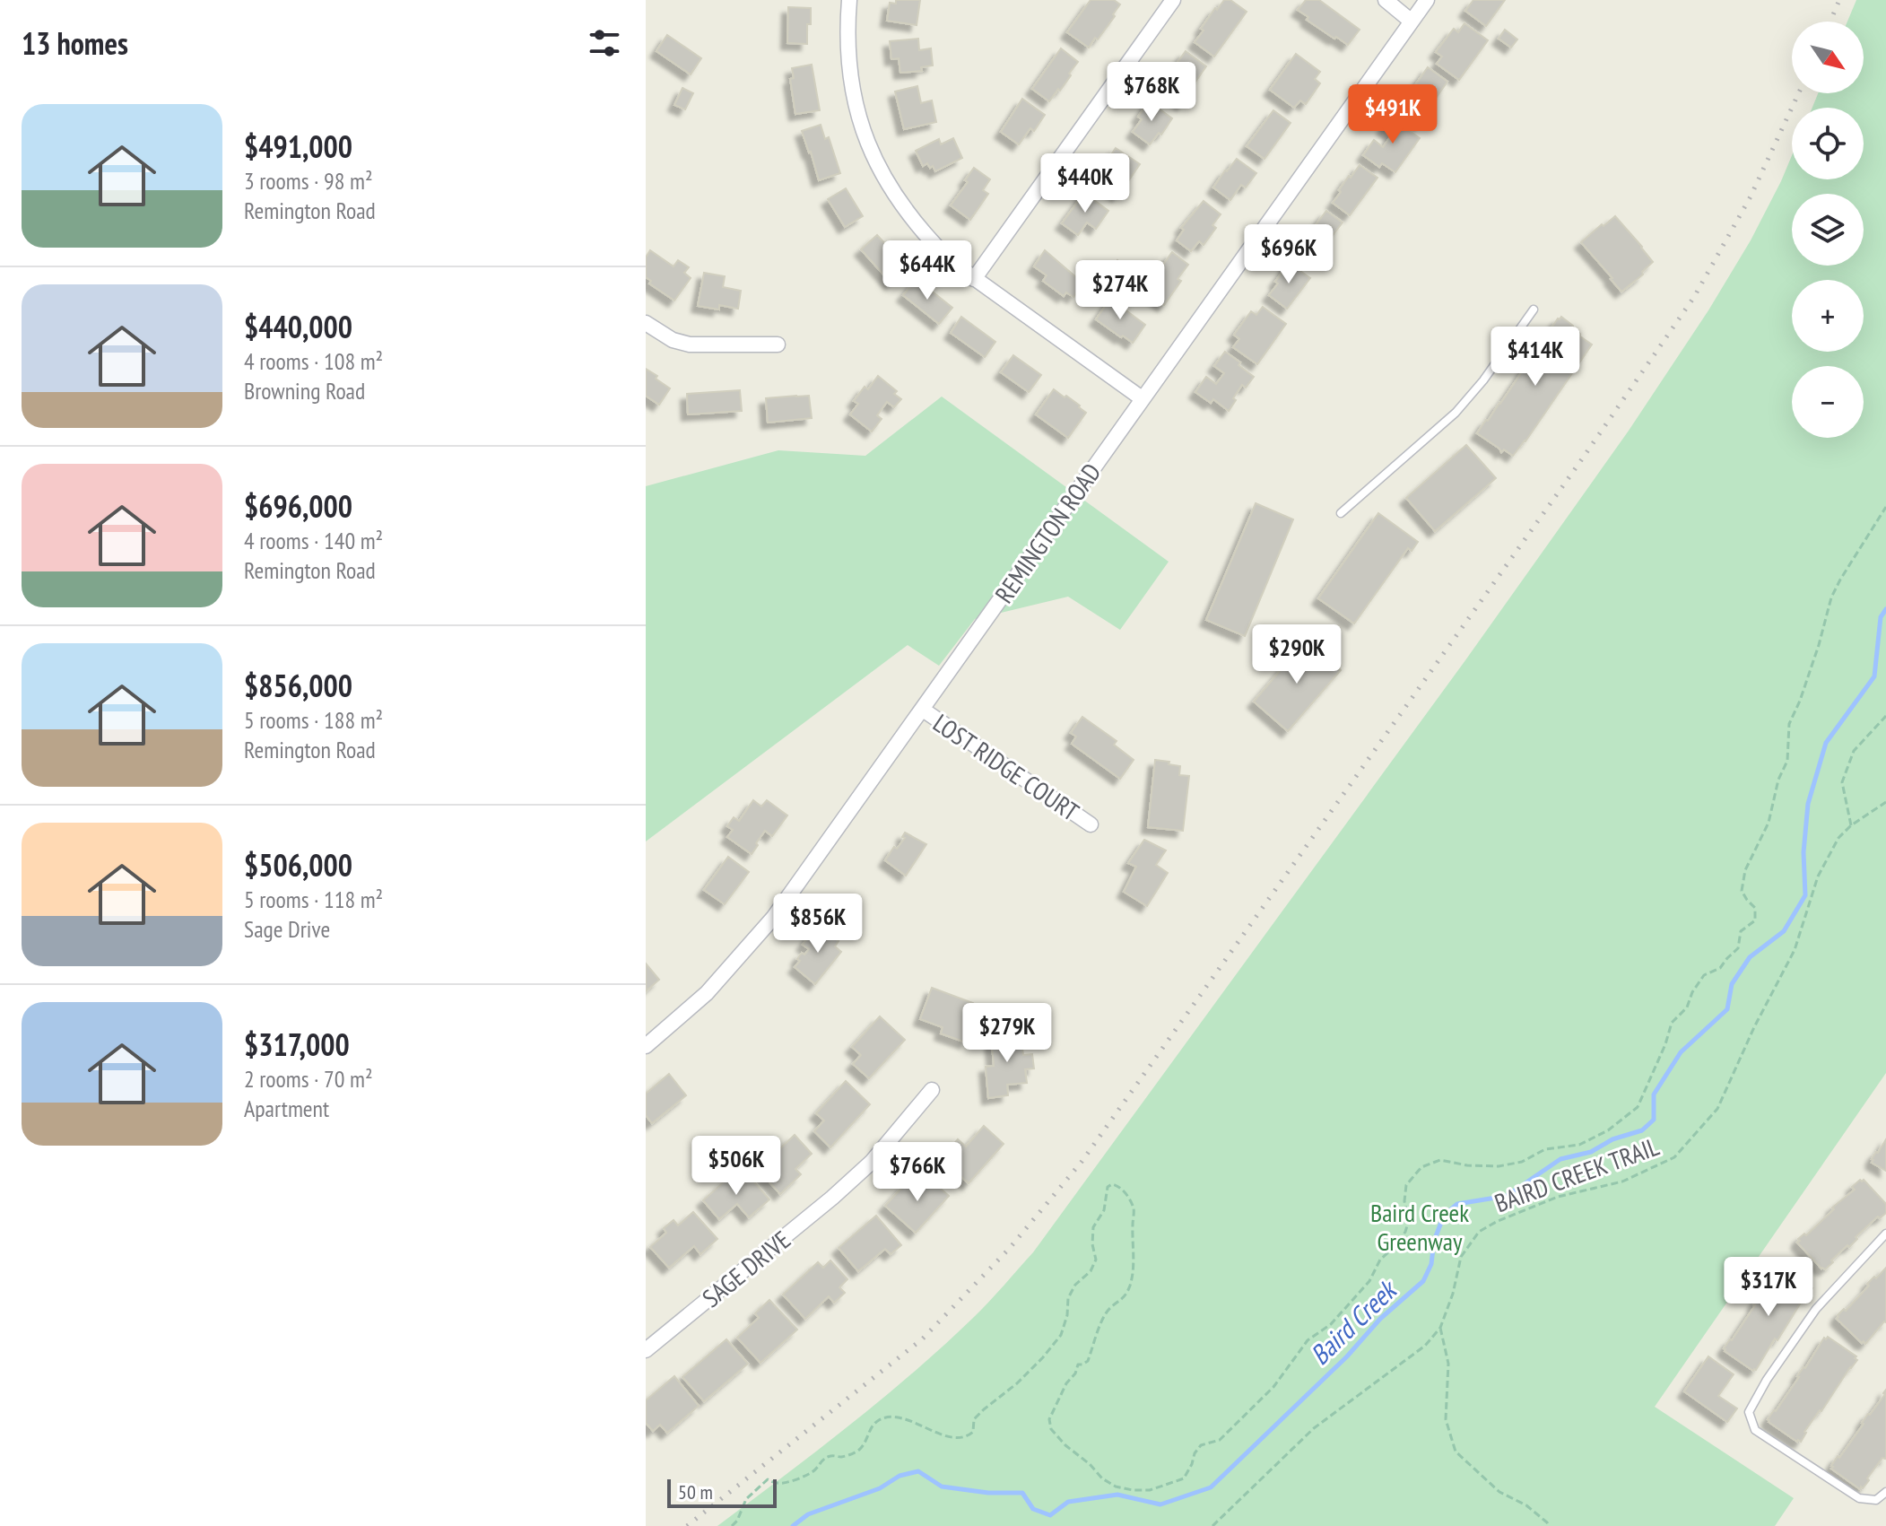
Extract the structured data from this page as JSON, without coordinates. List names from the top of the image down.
{
  "streets": {
    "street": ["REMINGTON ROAD", "LOST RIDGE COURT", "SAGE DRIVE"],
    "path": ["BAIRD CREEK TRAIL"]
  },
  "crossings": [
    ["REMINGTON ROAD", "LOST RIDGE COURT"]
  ],
  "water": ["Baird Creek"],
  "parks": ["Baird Creek Greenway"],
  "scale_bar": "50 m",
  "north": "bottom right",
  "page": {
    "heading": "13 homes",
    "map_buttons": ["+", "−"],
    "price": [
      "$768K",
      "$491K",
      "$440K",
      "$696K",
      "$644K",
      "$274K",
      "$414K",
      "$290K",
      "$856K",
      "$279K",
      "$506K",
      "$766K",
      "$317K"
    ],
    "list": [
      {
        "name": "$491,000",
        "note": "3 rooms · 98 m² · Remington Road"
      },
      {
        "name": "$440,000",
        "note": "4 rooms · 108 m² · Browning Road"
      },
      {
        "name": "$696,000",
        "note": "4 rooms · 140 m² · Remington Road"
      },
      {
        "name": "$856,000",
        "note": "5 rooms · 188 m² · Remington Road"
      },
      {
        "name": "$506,000",
        "note": "5 rooms · 118 m² · Sage Drive"
      },
      {
        "name": "$317,000",
        "note": "2 rooms · 70 m² · Apartment"
      }
    ],
    "scale": "50 m"
  }
}
